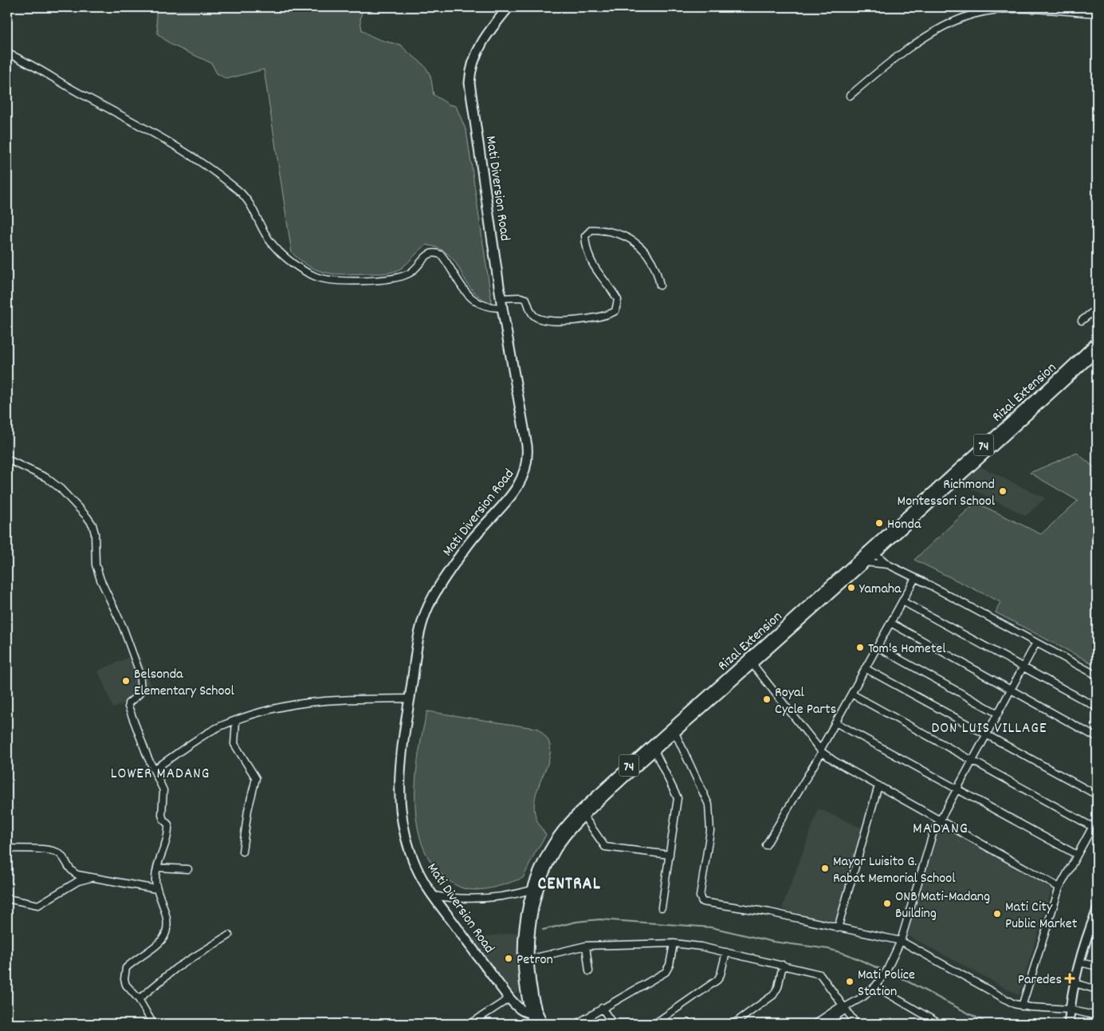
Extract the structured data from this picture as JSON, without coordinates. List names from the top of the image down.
{
  "streets": {
    "highway": ["Mati Diversion Road", "74"],
    "main road": ["Rizal Extension"]
  },
  "crossings": [
    ["Mati Diversion Road", "Rizal Extension"],
    ["Mati Diversion Road", "74"],
    ["Rizal Extension", "74"]
  ],
  "districts": [
    "DON LUIS VILLAGE",
    "LOWER MADANG",
    "MADANG",
    "CENTRAL"
  ],
  "places": {
    "other": [
      "Richmond Montessori School",
      "Honda",
      "Yamaha",
      "Tom's Hometel",
      "Belsonda Elementary School",
      "Royal Cycle Parts",
      "Mayor Luisito G. Rabat Memorial School",
      "ONB Mati-Madang Building",
      "Mati City Public Market",
      "Petron",
      "Mati Police Station"
    ],
    "health": ["Paredes"]
  }
}
